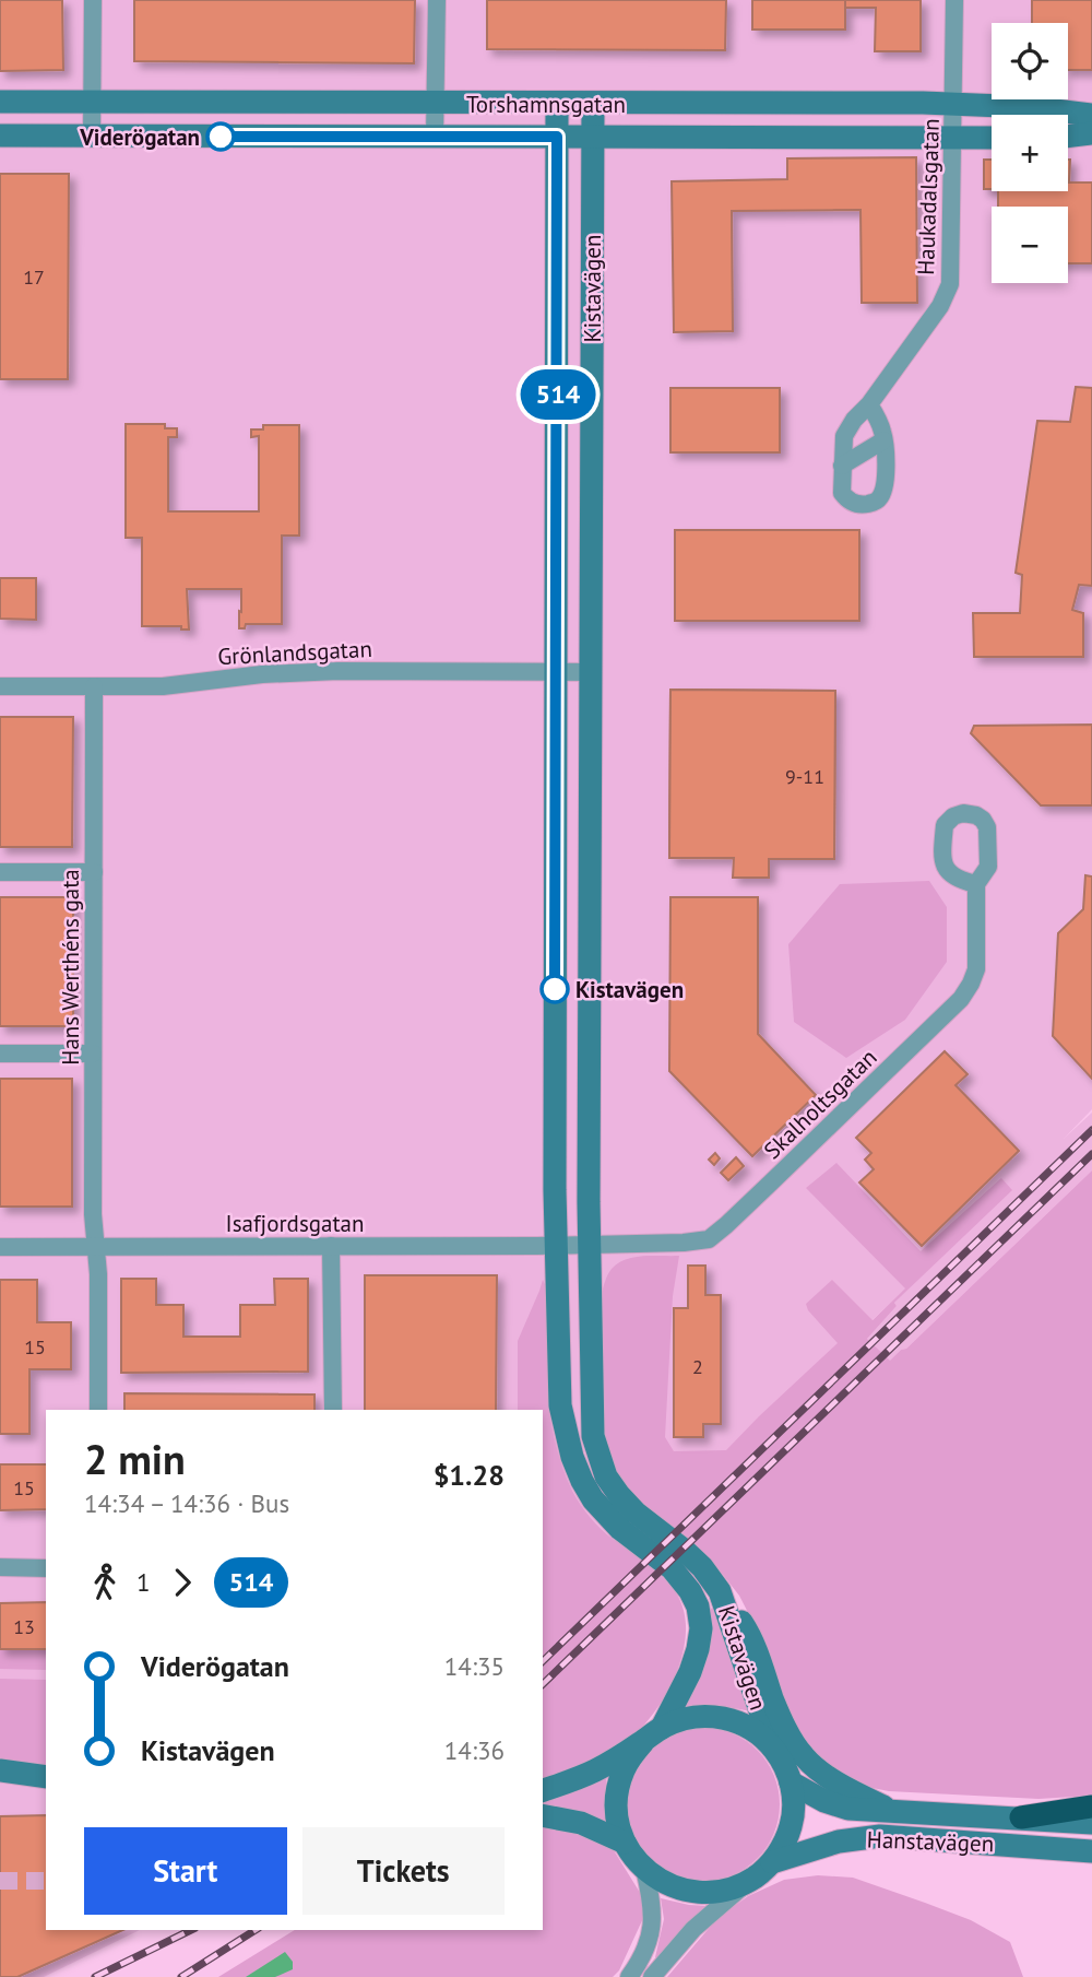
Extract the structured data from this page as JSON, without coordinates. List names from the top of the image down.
{
  "streets": {
    "street": [
      "Torshamnsgatan",
      "Haukadalsgatan",
      "Kistavägen",
      "Grönlandsgatan",
      "Hans Werthéns gata",
      "Skalholtsgatan",
      "Isafjordsgatan",
      "Hanstavägen"
    ]
  },
  "crossings": [
    ["Torshamnsgatan", "Haukadalsgatan"],
    ["Torshamnsgatan", "Kistavägen"],
    ["Kistavägen", "Grönlandsgatan"],
    ["Kistavägen", "Skalholtsgatan"],
    ["Kistavägen", "Isafjordsgatan"],
    ["Kistavägen", "Hanstavägen"],
    ["Grönlandsgatan", "Hans Werthéns gata"],
    ["Hans Werthéns gata", "Isafjordsgatan"],
    ["Skalholtsgatan", "Isafjordsgatan"]
  ],
  "places": ["Viderögatan", "Kistavägen"],
  "lines": ["bus line 514"],
  "house_numbers": [
    "17",
    "9-11",
    "15",
    "2",
    "15",
    "13"
  ],
  "page": {
    "on_map": "514",
    "map_buttons": ["+", "−"],
    "heading": ["2 min", "14:34 – 14:36 · Bus", "$1.28"],
    "legs": ["1", "514"],
    "list": [
      {
        "name": "Viderögatan",
        "value": "14:35"
      },
      {
        "name": "Kistavägen",
        "value": "14:36"
      }
    ],
    "buttons": ["Start", "Tickets"]
  }
}
